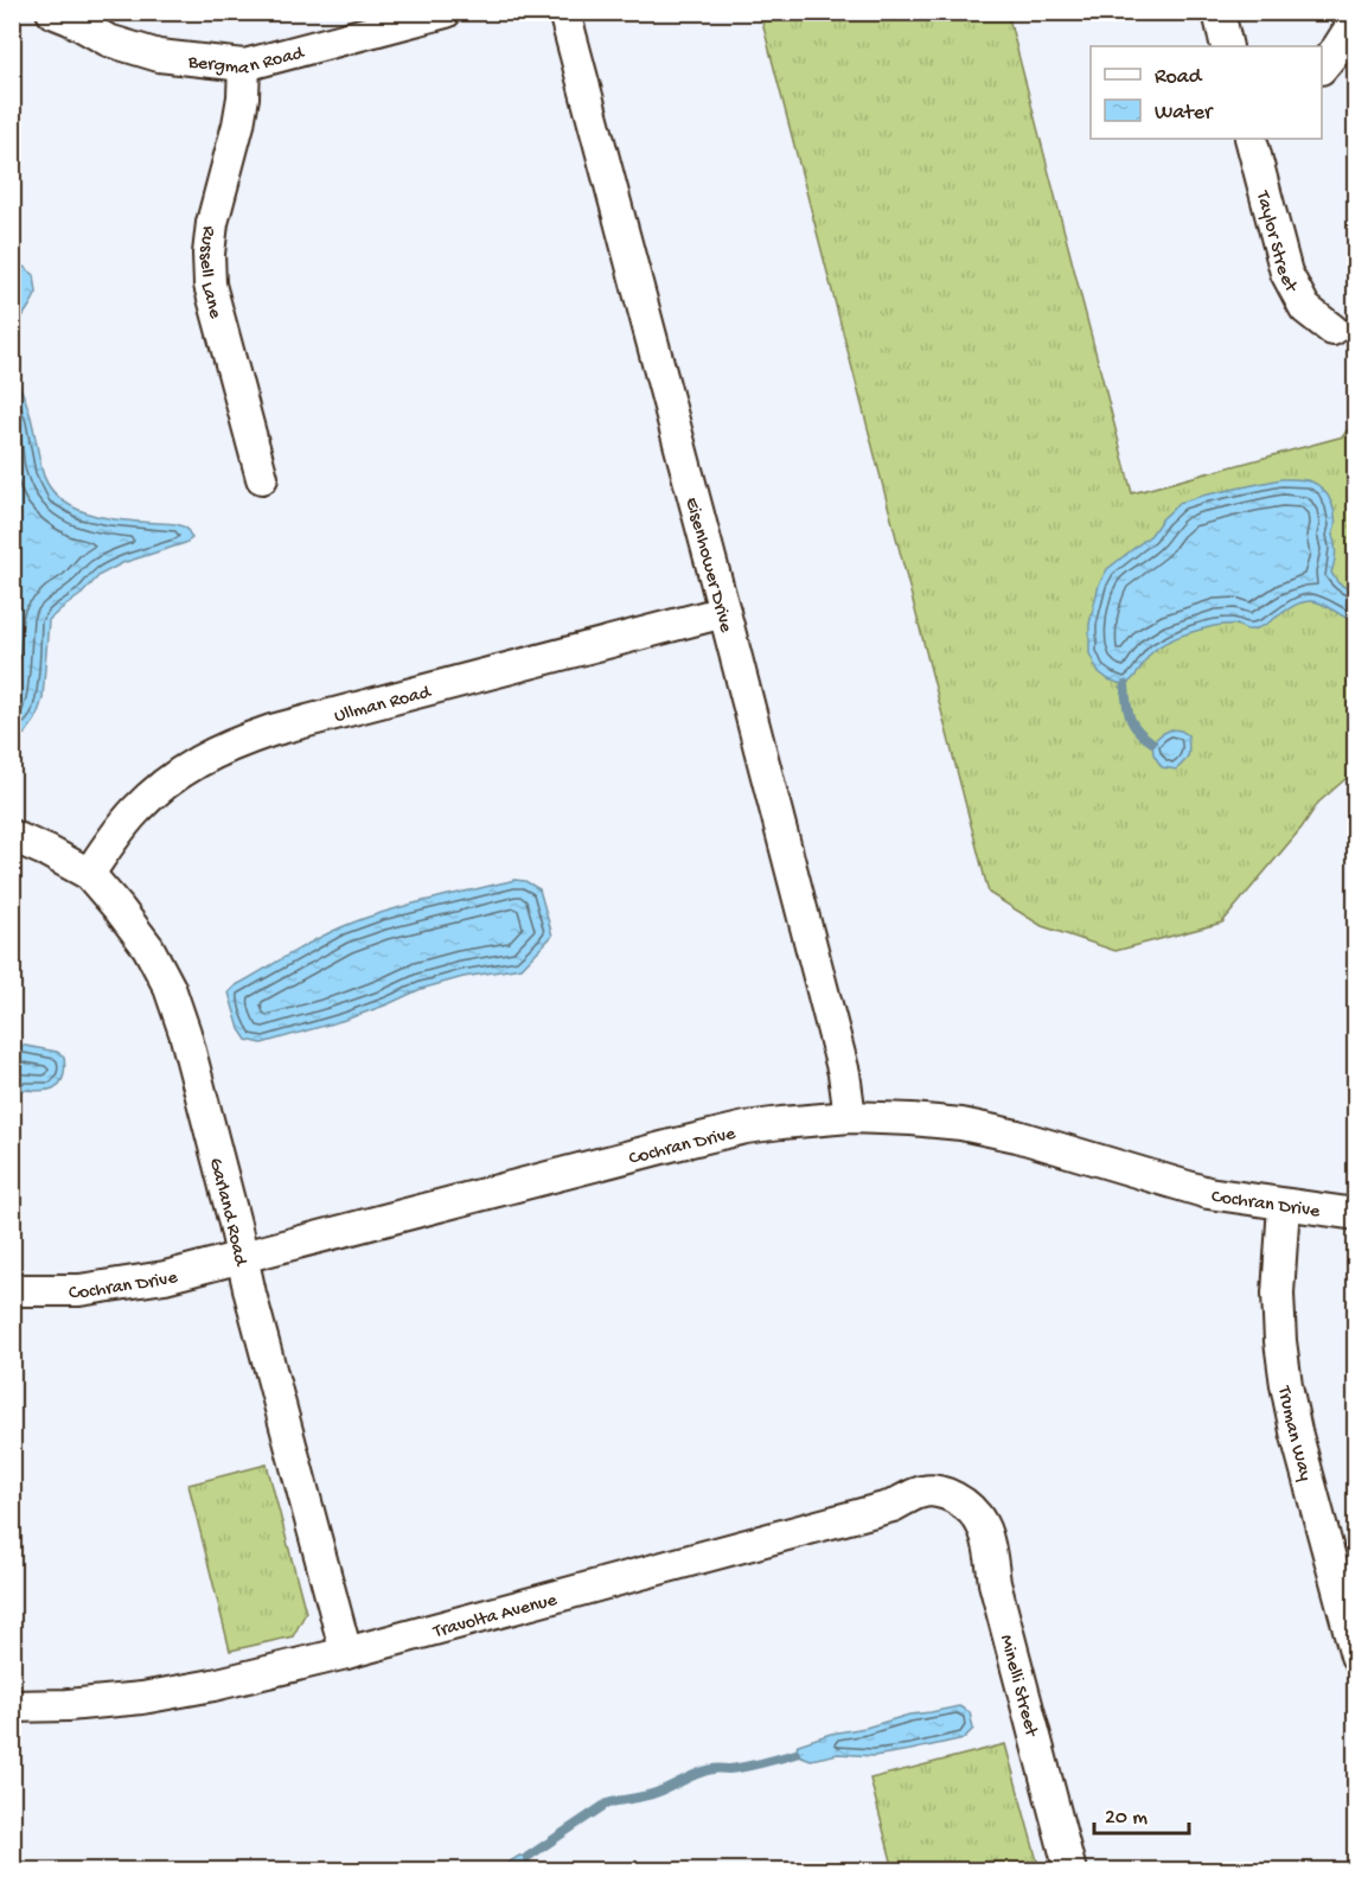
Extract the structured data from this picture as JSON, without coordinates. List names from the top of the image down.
{
  "streets": {
    "street": [
      "Bergman Road",
      "Taylor Street",
      "Russell Lane",
      "Eisenhower Drive",
      "Ullman Road",
      "Cochran Drive",
      "Garland Road",
      "Truman Way",
      "Travolta Avenue",
      "Minelli Street"
    ]
  },
  "crossings": [
    ["Bergman Road", "Russell Lane"],
    ["Eisenhower Drive", "Ullman Road"],
    ["Eisenhower Drive", "Cochran Drive"],
    ["Ullman Road", "Garland Road"],
    ["Cochran Drive", "Garland Road"],
    ["Cochran Drive", "Truman Way"],
    ["Garland Road", "Travolta Avenue"],
    ["Travolta Avenue", "Minelli Street"]
  ],
  "legend": ["Road", "Water"],
  "scale_bar": "20 m"
}
